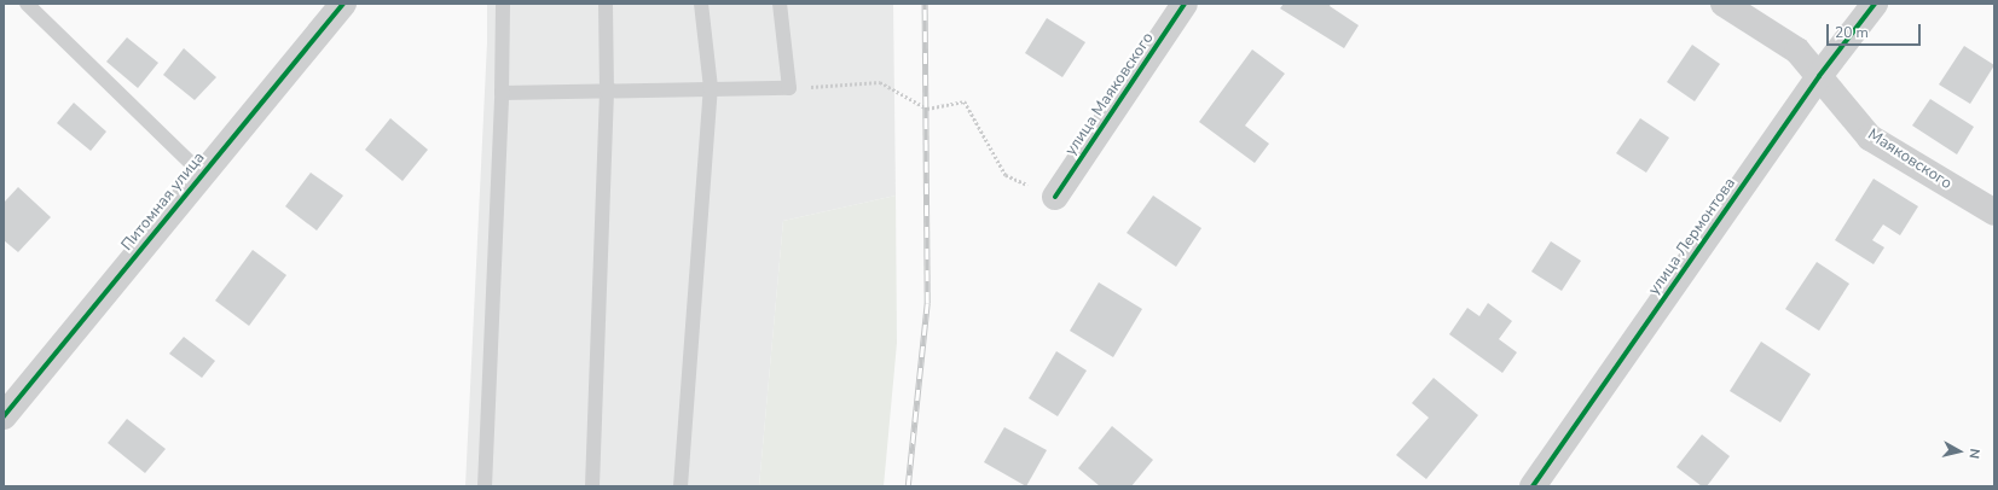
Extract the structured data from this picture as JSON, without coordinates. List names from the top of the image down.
{
  "streets": {
    "street": [
      "улица Маяковского",
      "Маяковского",
      "Питомная улица",
      "улица Лермонтова"
    ]
  },
  "crossings": [
    ["Маяковского", "улица Лермонтова"]
  ],
  "scale_bar": "20 m",
  "north": "right"
}
